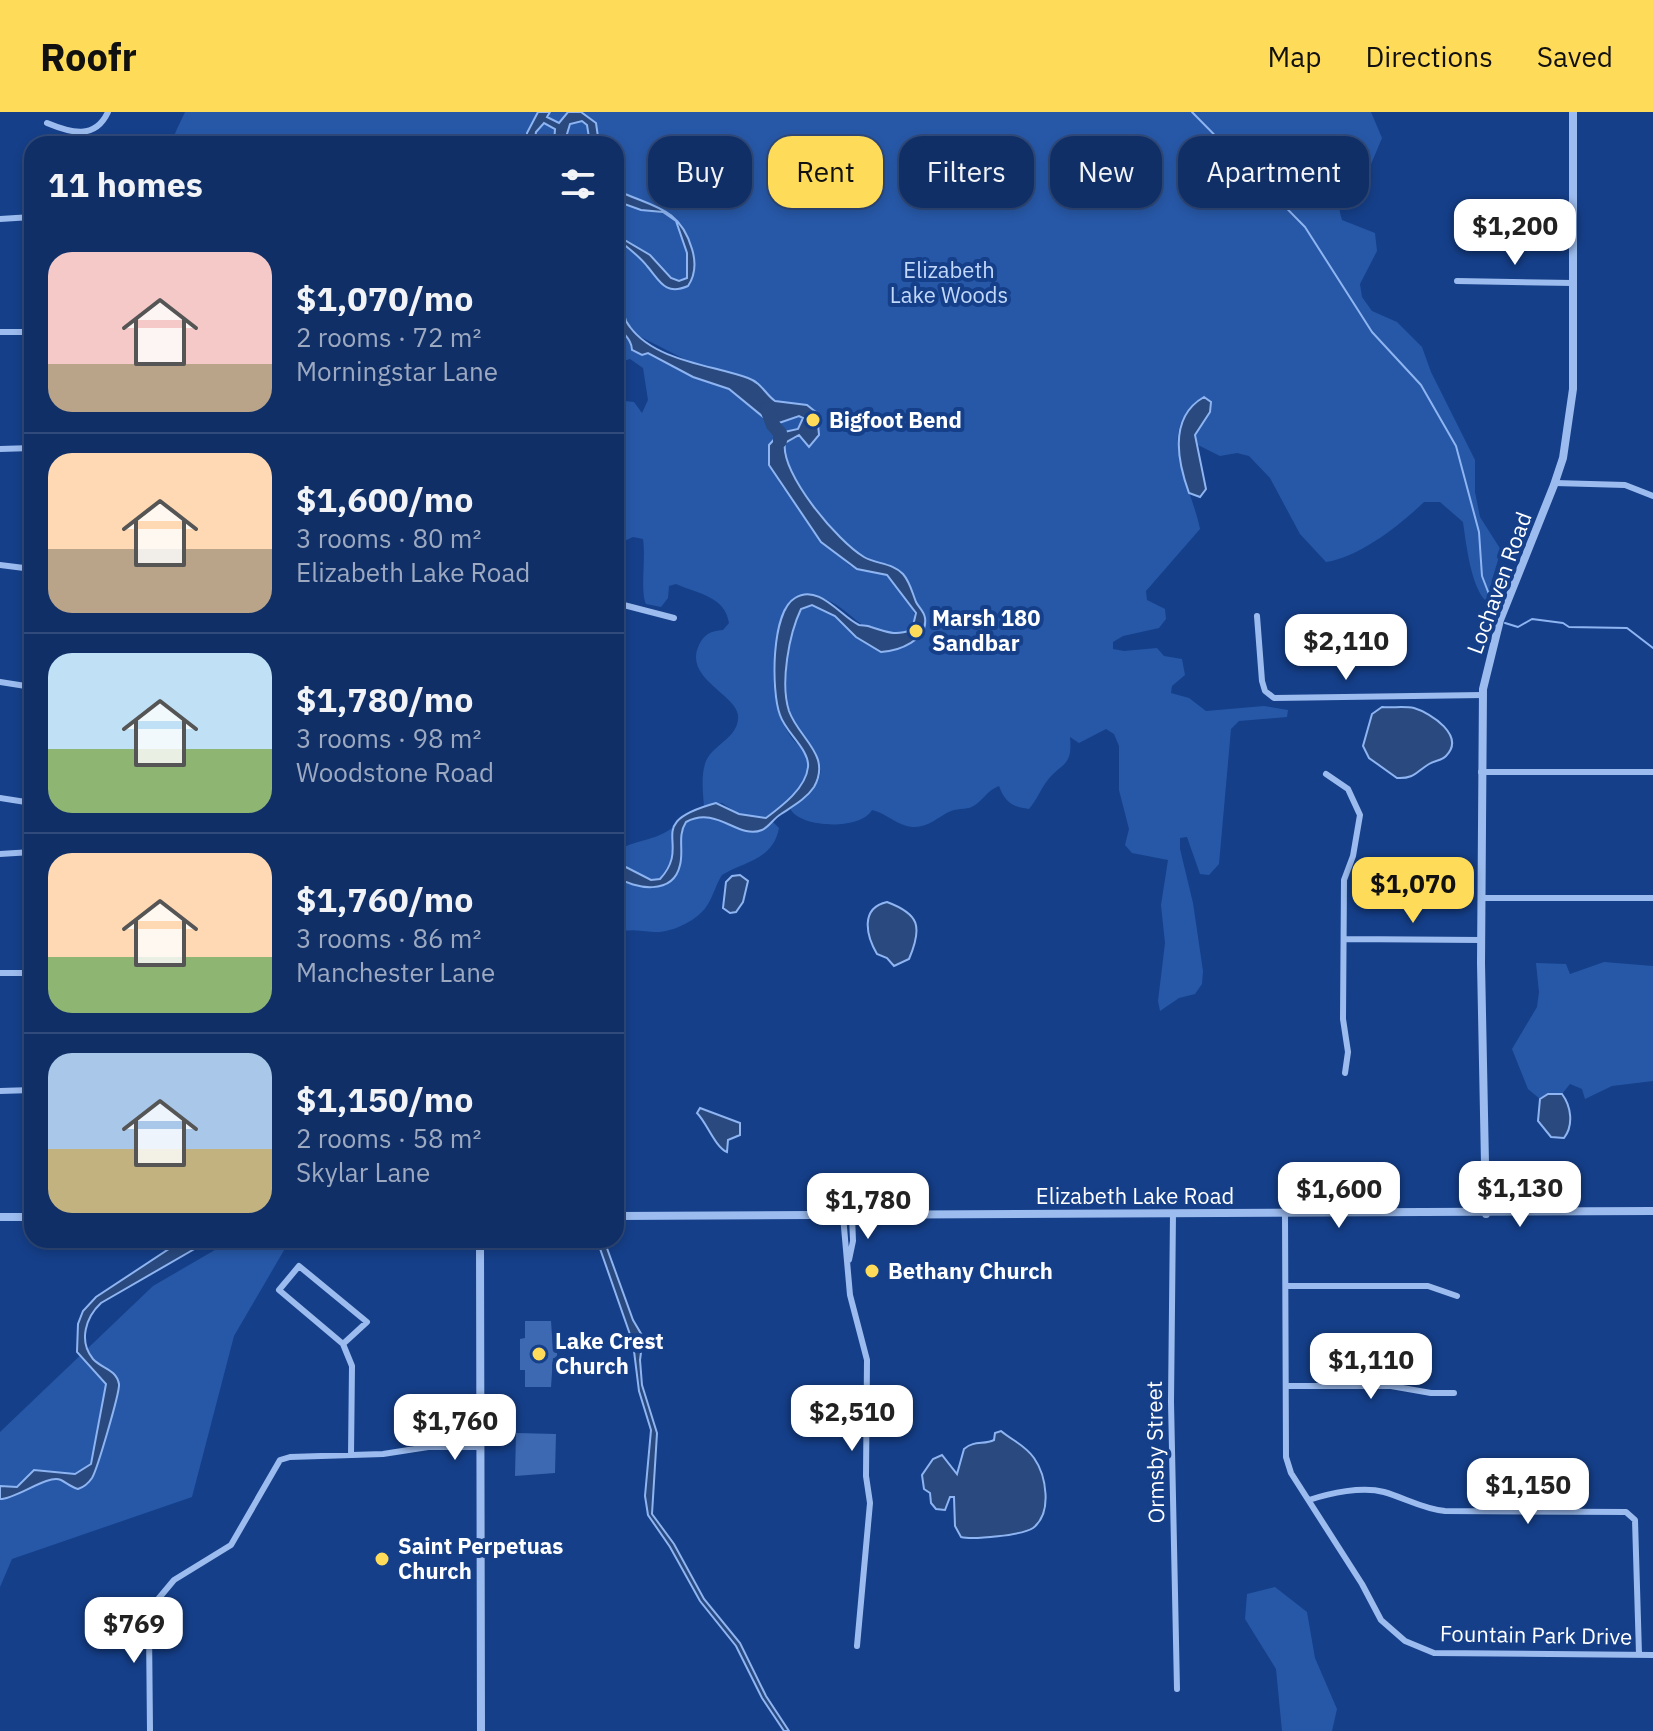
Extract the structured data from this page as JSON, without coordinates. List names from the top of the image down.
{
  "streets": {
    "street": [
      "Lochaven Road",
      "Elizabeth Lake Road",
      "Ormsby Street",
      "Fountain Park Drive"
    ]
  },
  "crossings": [
    ["Lochaven Road", "Elizabeth Lake Road"],
    ["Elizabeth Lake Road", "Ormsby Street"],
    ["Elizabeth Lake Road", "Fountain Park Drive"]
  ],
  "parks": ["Elizabeth Lake Woods"],
  "places": [
    "Bigfoot Bend",
    "Marsh 180 Sandbar",
    "Bethany Church",
    "Lake Crest Church",
    "Saint Perpetuas Church"
  ],
  "page": {
    "header": "Roofr",
    "nav": ["Map", "Directions", "Saved"],
    "chip": [
      "Buy",
      "Rent",
      "Filters",
      "New",
      "Apartment"
    ],
    "heading": "11 homes",
    "price": [
      "$1,200",
      "$2,110",
      "$1,070",
      "$1,130",
      "$1,600",
      "$1,780",
      "$1,110",
      "$2,510",
      "$1,760",
      "$1,150",
      "$769"
    ],
    "list": [
      {
        "name": "$1,070/mo",
        "note": "2 rooms · 72 m² · Morningstar Lane"
      },
      {
        "name": "$1,600/mo",
        "note": "3 rooms · 80 m² · Elizabeth Lake Road"
      },
      {
        "name": "$1,780/mo",
        "note": "3 rooms · 98 m² · Woodstone Road"
      },
      {
        "name": "$1,760/mo",
        "note": "3 rooms · 86 m² · Manchester Lane"
      },
      {
        "name": "$1,150/mo",
        "note": "2 rooms · 58 m² · Skylar Lane"
      }
    ]
  }
}
